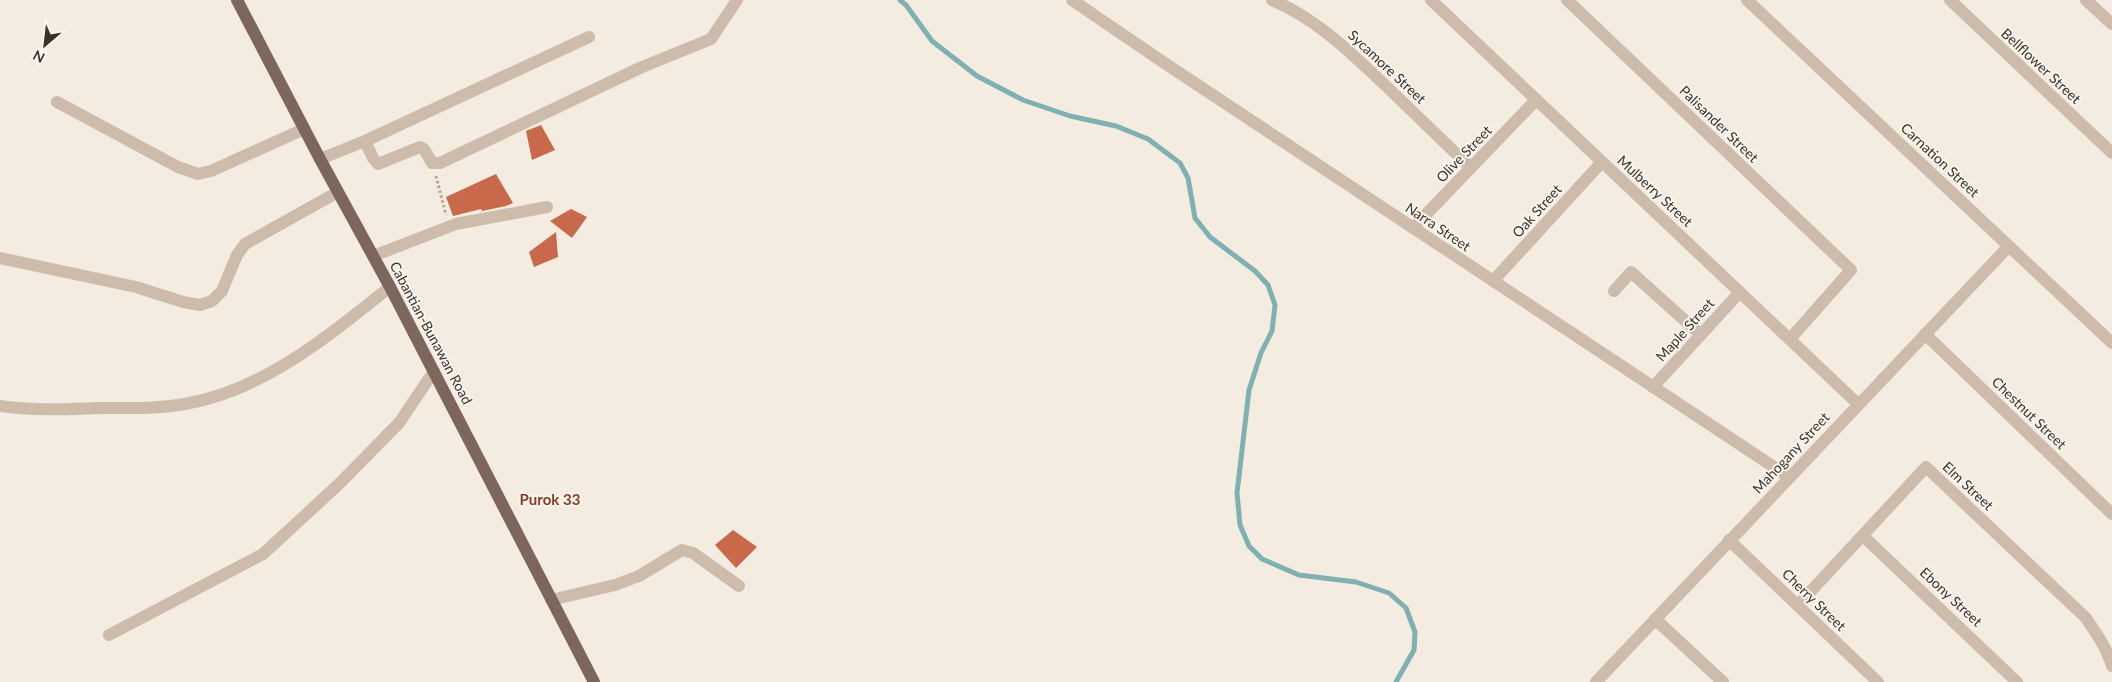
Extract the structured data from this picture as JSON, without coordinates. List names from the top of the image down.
{
  "streets": {
    "main road": ["Cabantian-Bunawan Road"],
    "street": [
      "Bellflower Street",
      "Sycamore Street",
      "Palisander Street",
      "Olive Street",
      "Carnation Street",
      "Mulberry Street",
      "Oak Street",
      "Narra Street",
      "Maple Street",
      "Chestnut Street",
      "Mahogany Street",
      "Elm Street",
      "Ebony Street",
      "Cherry Street"
    ]
  },
  "crossings": [
    ["Sycamore Street", "Olive Street"],
    ["Palisander Street", "Mulberry Street"],
    ["Olive Street", "Mulberry Street"],
    ["Olive Street", "Narra Street"],
    ["Carnation Street", "Mahogany Street"],
    ["Mulberry Street", "Oak Street"],
    ["Mulberry Street", "Maple Street"],
    ["Mulberry Street", "Mahogany Street"],
    ["Oak Street", "Narra Street"],
    ["Narra Street", "Maple Street"],
    ["Narra Street", "Mahogany Street"],
    ["Chestnut Street", "Mahogany Street"],
    ["Mahogany Street", "Cherry Street"],
    ["Elm Street", "Ebony Street"],
    ["Elm Street", "Cherry Street"]
  ],
  "districts": ["Purok 33"],
  "north": "bottom left"
}
